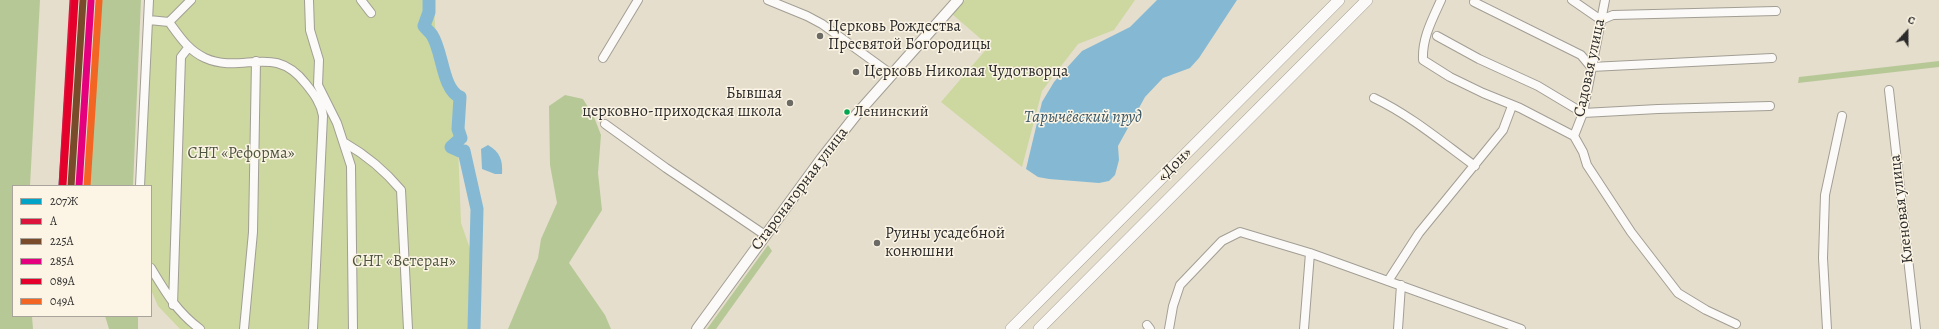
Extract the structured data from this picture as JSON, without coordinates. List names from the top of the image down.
{
  "streets": {
    "highway": ["«Дон»"],
    "main road": ["Старонагорная улица"],
    "street": ["Садовая улица", "Кленовая улица"]
  },
  "water": ["Тарычёвский пруд"],
  "parks": ["СНТ «Реформа»", "СНТ «Ветеран»"],
  "places": [
    "Церковь Рождества Пресвятой Богородицы",
    "Церковь Николая Чудотворца",
    "Бывшая церковно-приходская школа",
    "Ленинский",
    "Руины усадебной конюшни"
  ],
  "lines": [
    "transit line 207Ж",
    "transit line A",
    "transit line 225А",
    "transit line 089А",
    "transit line 285А",
    "transit line 049А"
  ],
  "legend": [
    "207Ж",
    "A",
    "225А",
    "285А",
    "089А",
    "049А"
  ],
  "north": "top"
}
